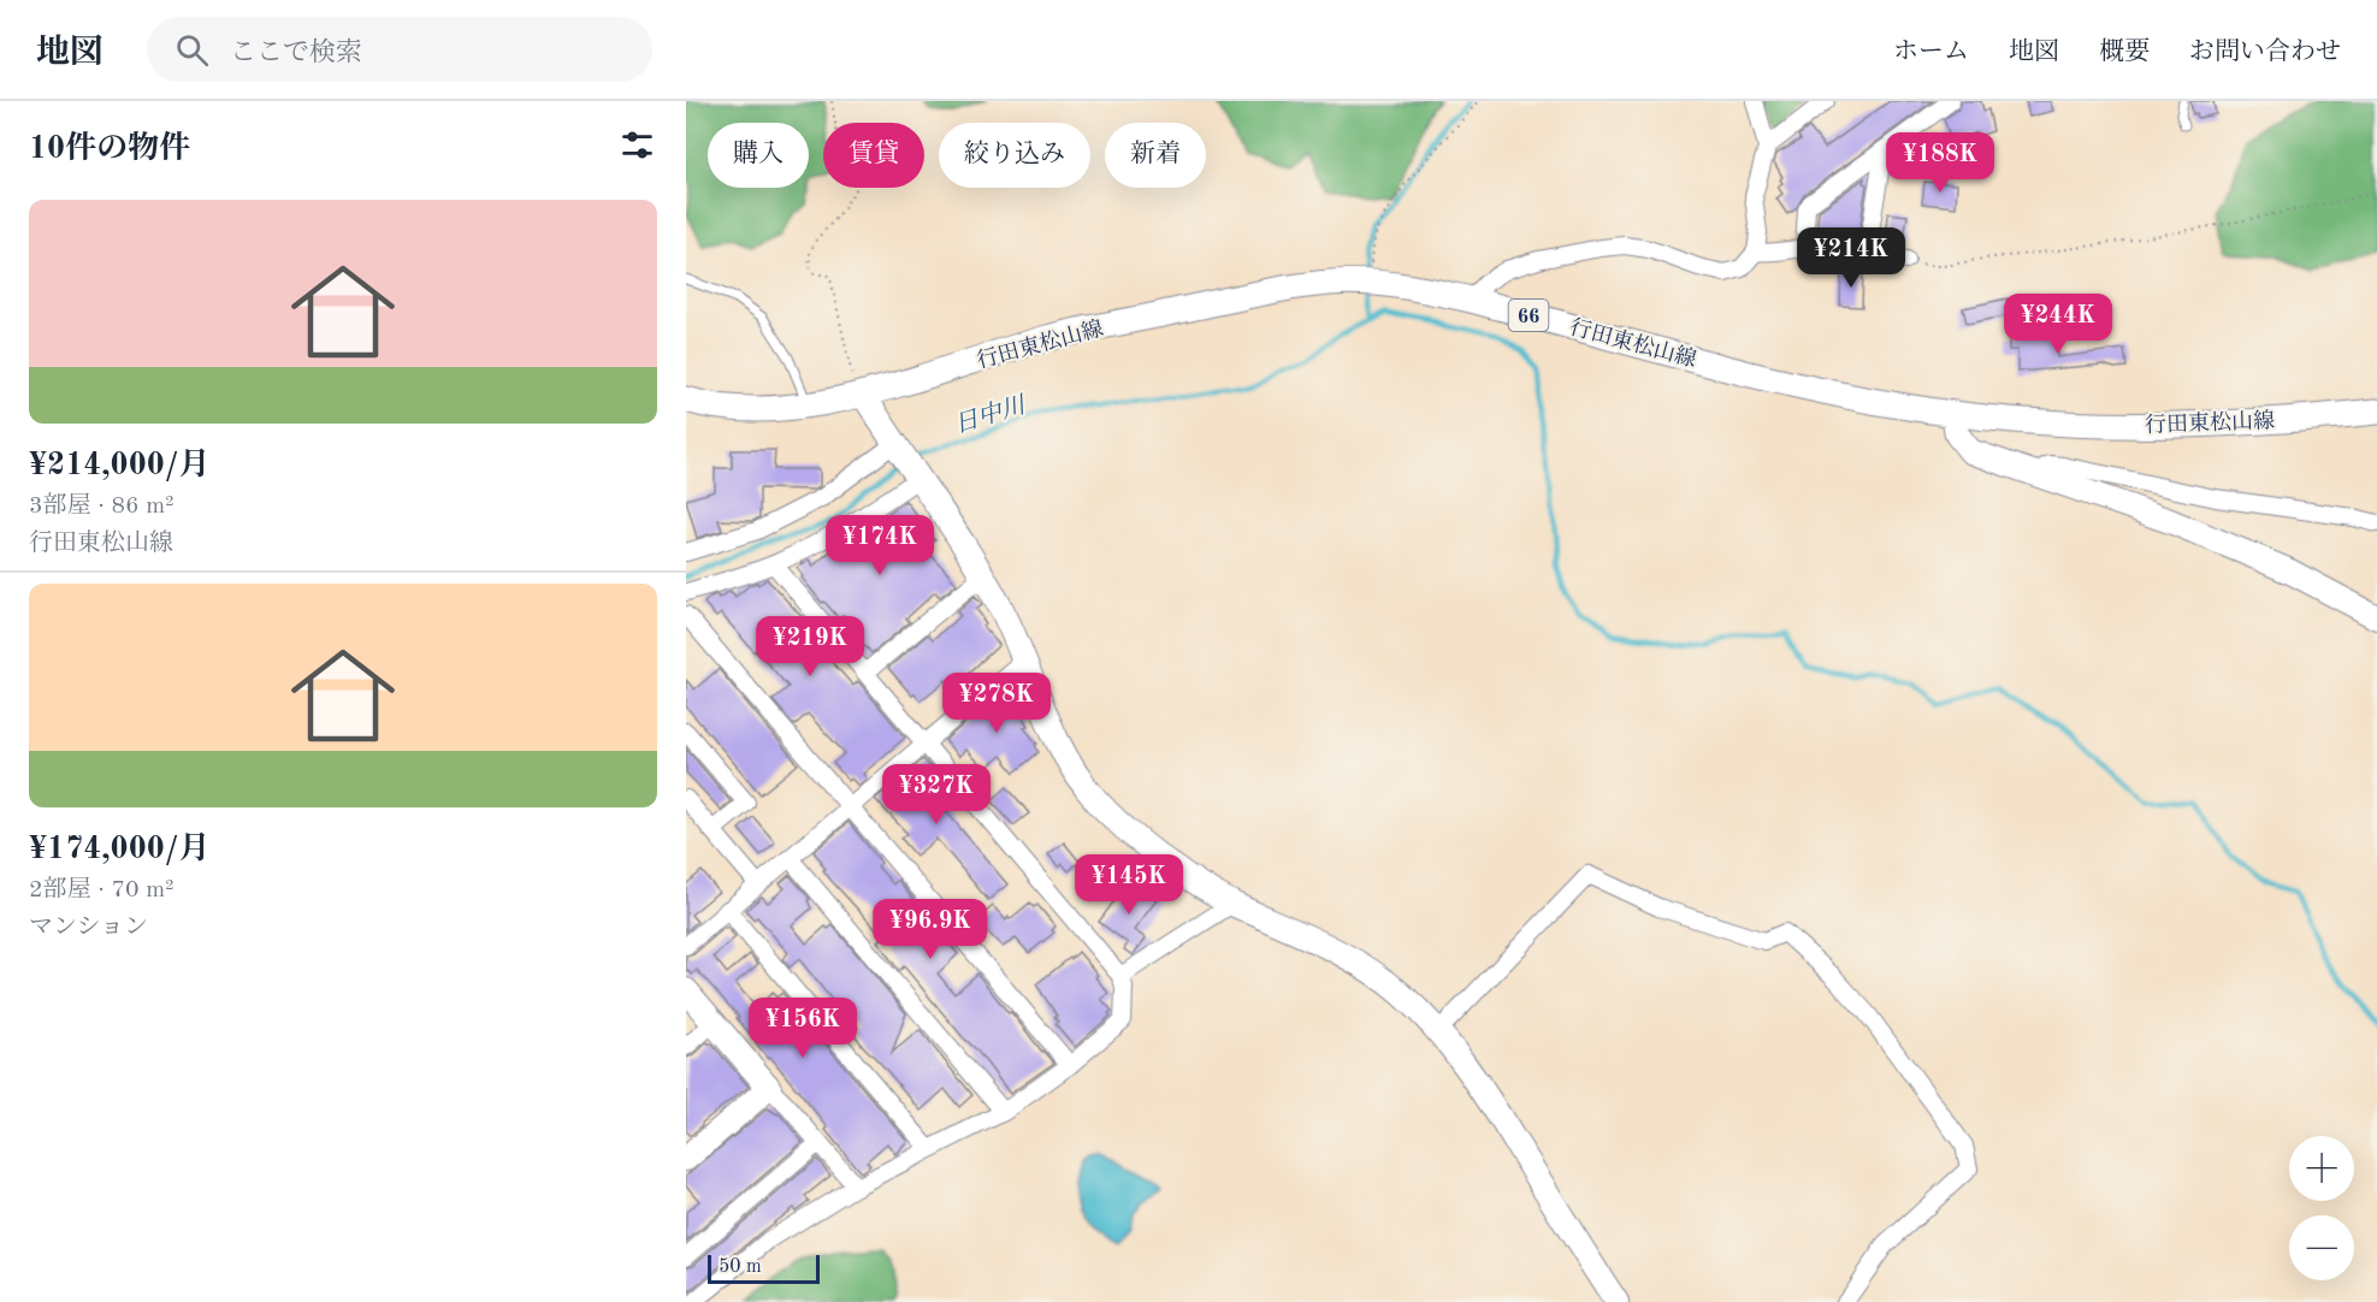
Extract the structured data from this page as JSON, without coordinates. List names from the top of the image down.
{
  "streets": {
    "main road": ["66", "行田東松山線"]
  },
  "water": ["日中川"],
  "scale_bar": "50 m",
  "page": {
    "header": "地図",
    "search": "ここで検索",
    "nav": [
      "ホーム",
      "地図",
      "概要",
      "お問い合わせ"
    ],
    "heading": "10件の物件",
    "chip": [
      "購入",
      "賃貸",
      "絞り込み",
      "新着"
    ],
    "price": [
      "¥188K",
      "¥214K",
      "¥244K",
      "¥174K",
      "¥219K",
      "¥278K",
      "¥327K",
      "¥145K",
      "¥96.9K",
      "¥156K"
    ],
    "list": [
      {
        "name": "¥214,000/月",
        "note": "3部屋 · 86 m² · 行田東松山線"
      },
      {
        "name": "¥174,000/月",
        "note": "2部屋 · 70 m² · マンション"
      }
    ],
    "map_buttons": ["+", "−"],
    "scale": "50 m"
  }
}
